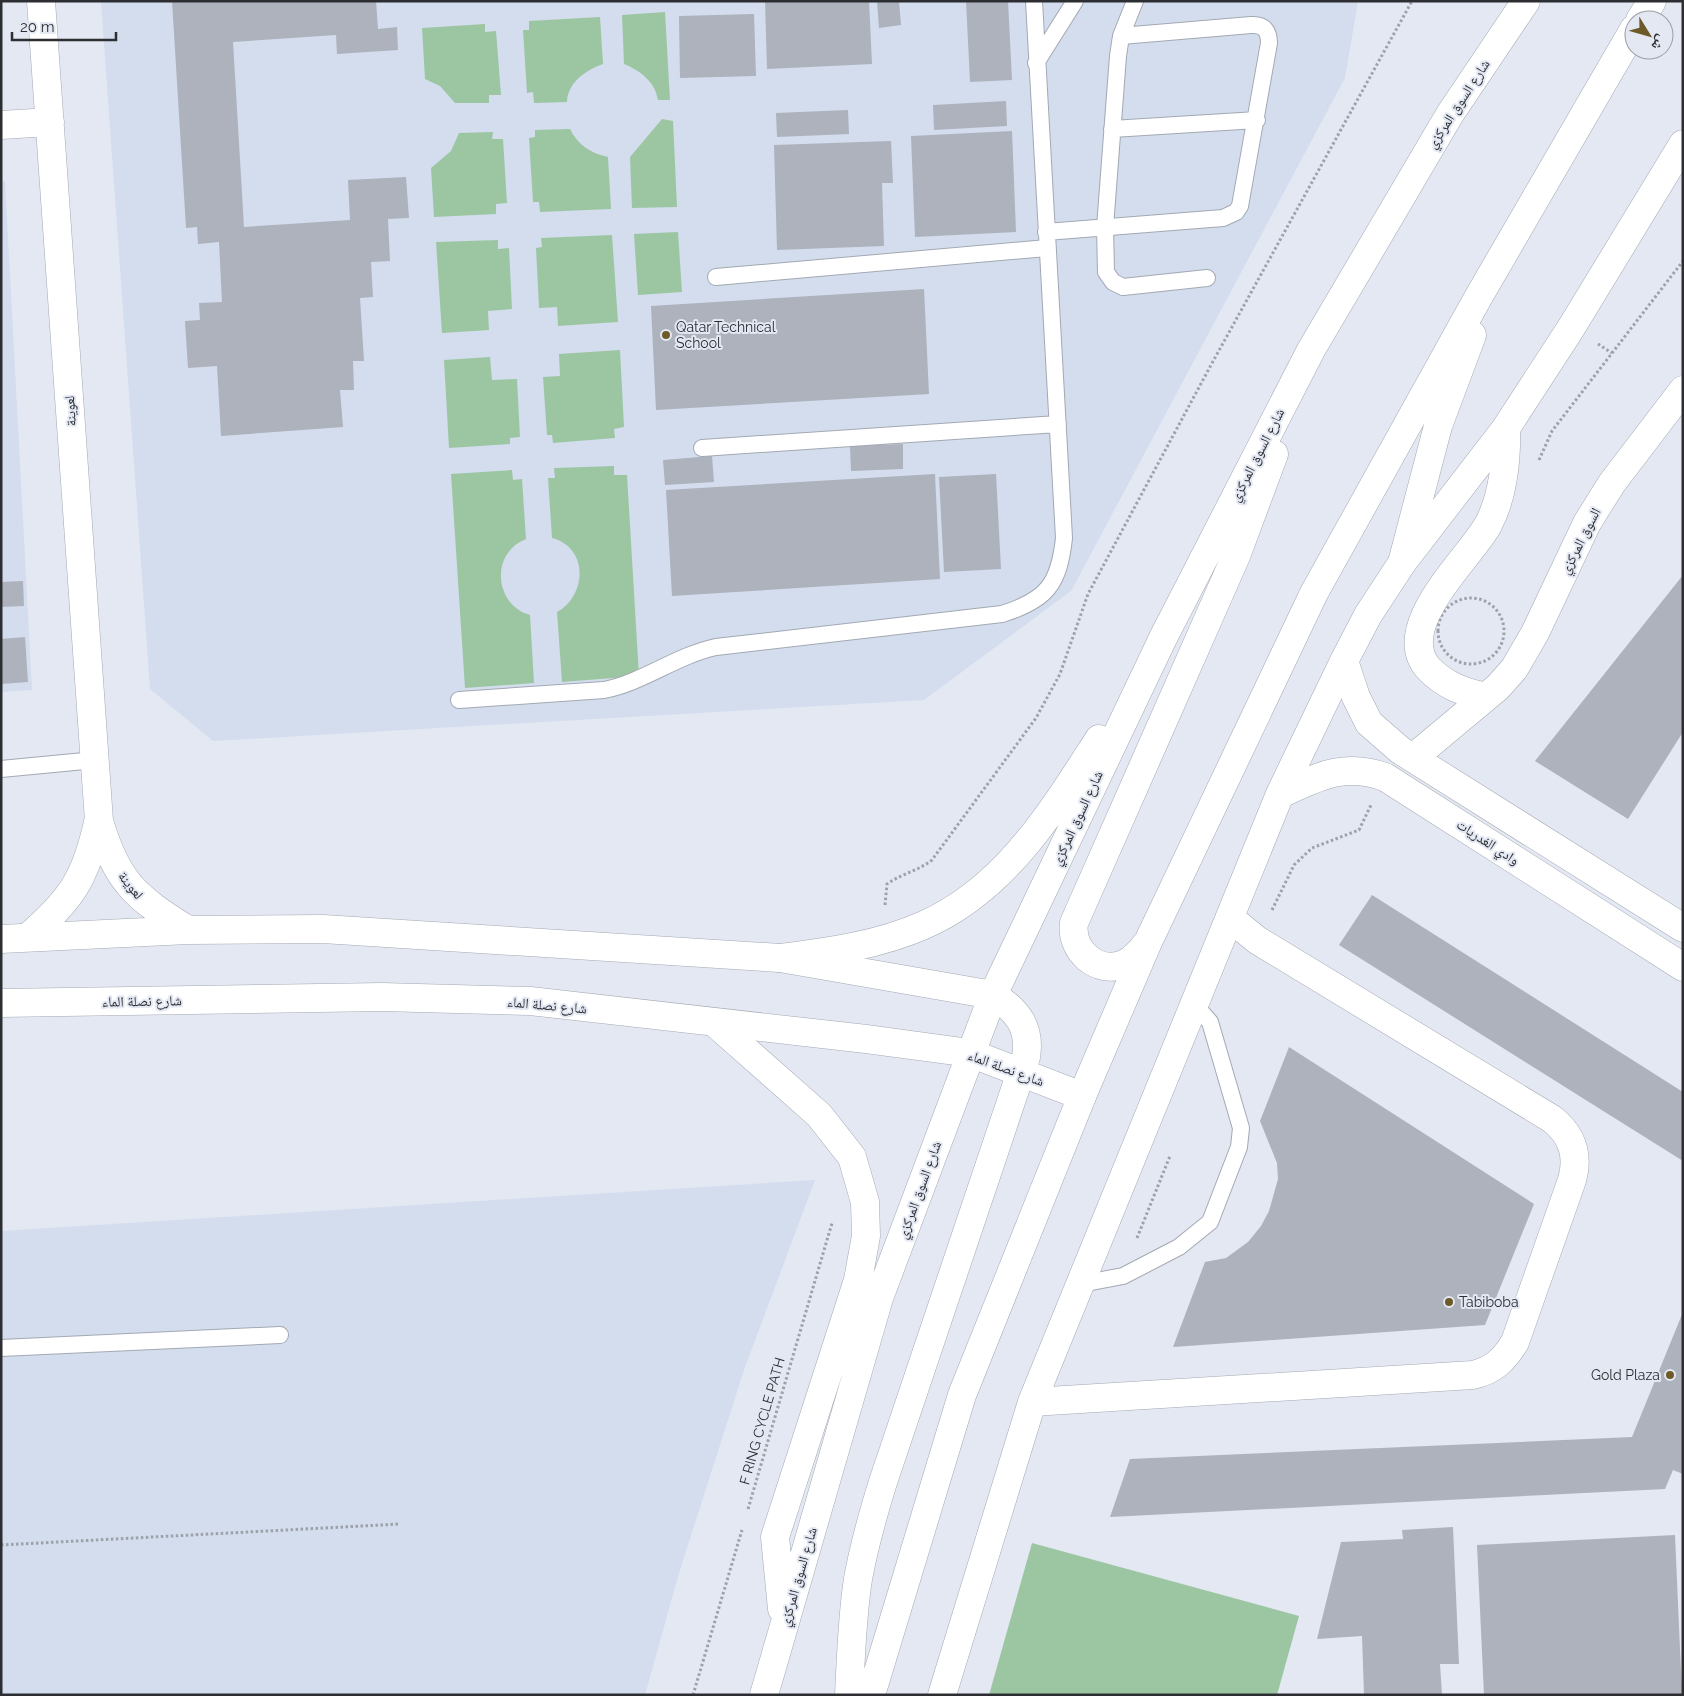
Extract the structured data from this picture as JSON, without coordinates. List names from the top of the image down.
{
  "streets": {
    "street": [
      "شارع السوق المركزي",
      "لعوينة",
      "السوق المركزي",
      "وادي الغدريات",
      "شارع نصلة الماء"
    ],
    "path": ["F RING CYCLE PATH"]
  },
  "crossings": [
    ["شارع السوق المركزي", "شارع نصلة الماء"]
  ],
  "places": ["Qatar Technical School", "Tabiboba", "Gold Plaza"],
  "scale_bar": "20 m",
  "north": "bottom right"
}
